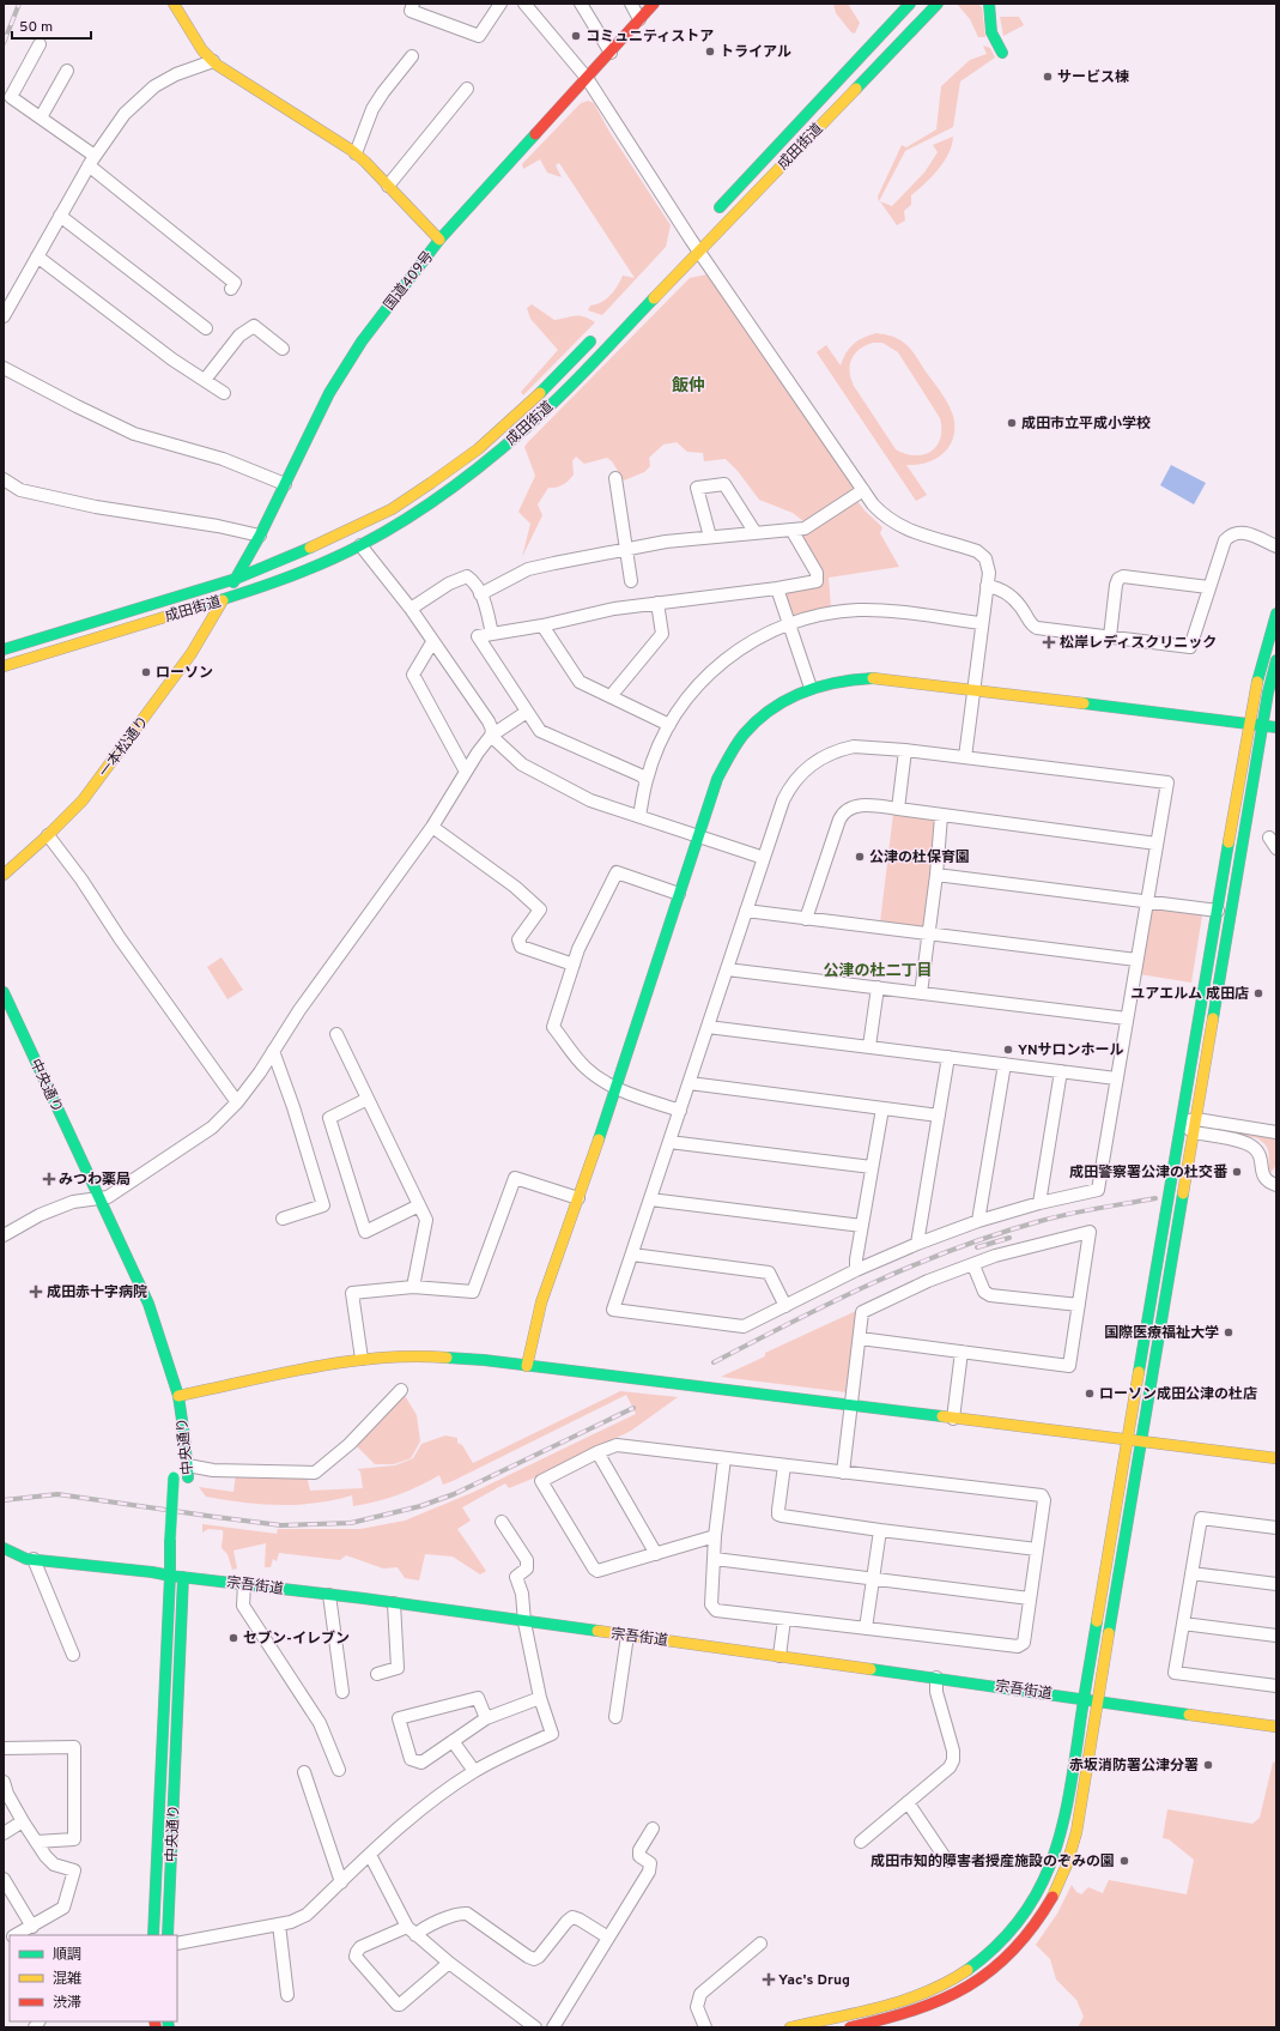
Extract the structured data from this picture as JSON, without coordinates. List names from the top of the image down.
{
  "streets": {
    "main road": [
      "成田街道",
      "国道409号",
      "一本松通り",
      "中央通り",
      "宗吾街道"
    ]
  },
  "crossings": [
    ["成田街道", "国道409号"],
    ["成田街道", "一本松通り"],
    ["国道409号", "一本松通り"],
    ["中央通り", "宗吾街道"]
  ],
  "districts": ["飯仲", "公津の杜二丁目"],
  "places": {
    "other": [
      "コミュニティストア",
      "トライアル",
      "サービス棟",
      "成田市立平成小学校",
      "ローソン",
      "公津の杜保育園",
      "ユアエルム 成田店",
      "YNサロンホール",
      "成田警察署公津の杜交番",
      "国際医療福祉大学",
      "ローソン成田公津の杜店",
      "セブン-イレブン",
      "赤坂消防署公津分署",
      "成田市知的障害者授産施設のぞみの園"
    ],
    "health": [
      "松岸レディスクリニック",
      "みつわ薬局",
      "成田赤十字病院",
      "Yac's Drug"
    ]
  },
  "legend": ["順調", "混雑", "渋滞"],
  "scale_bar": "50 m"
}
